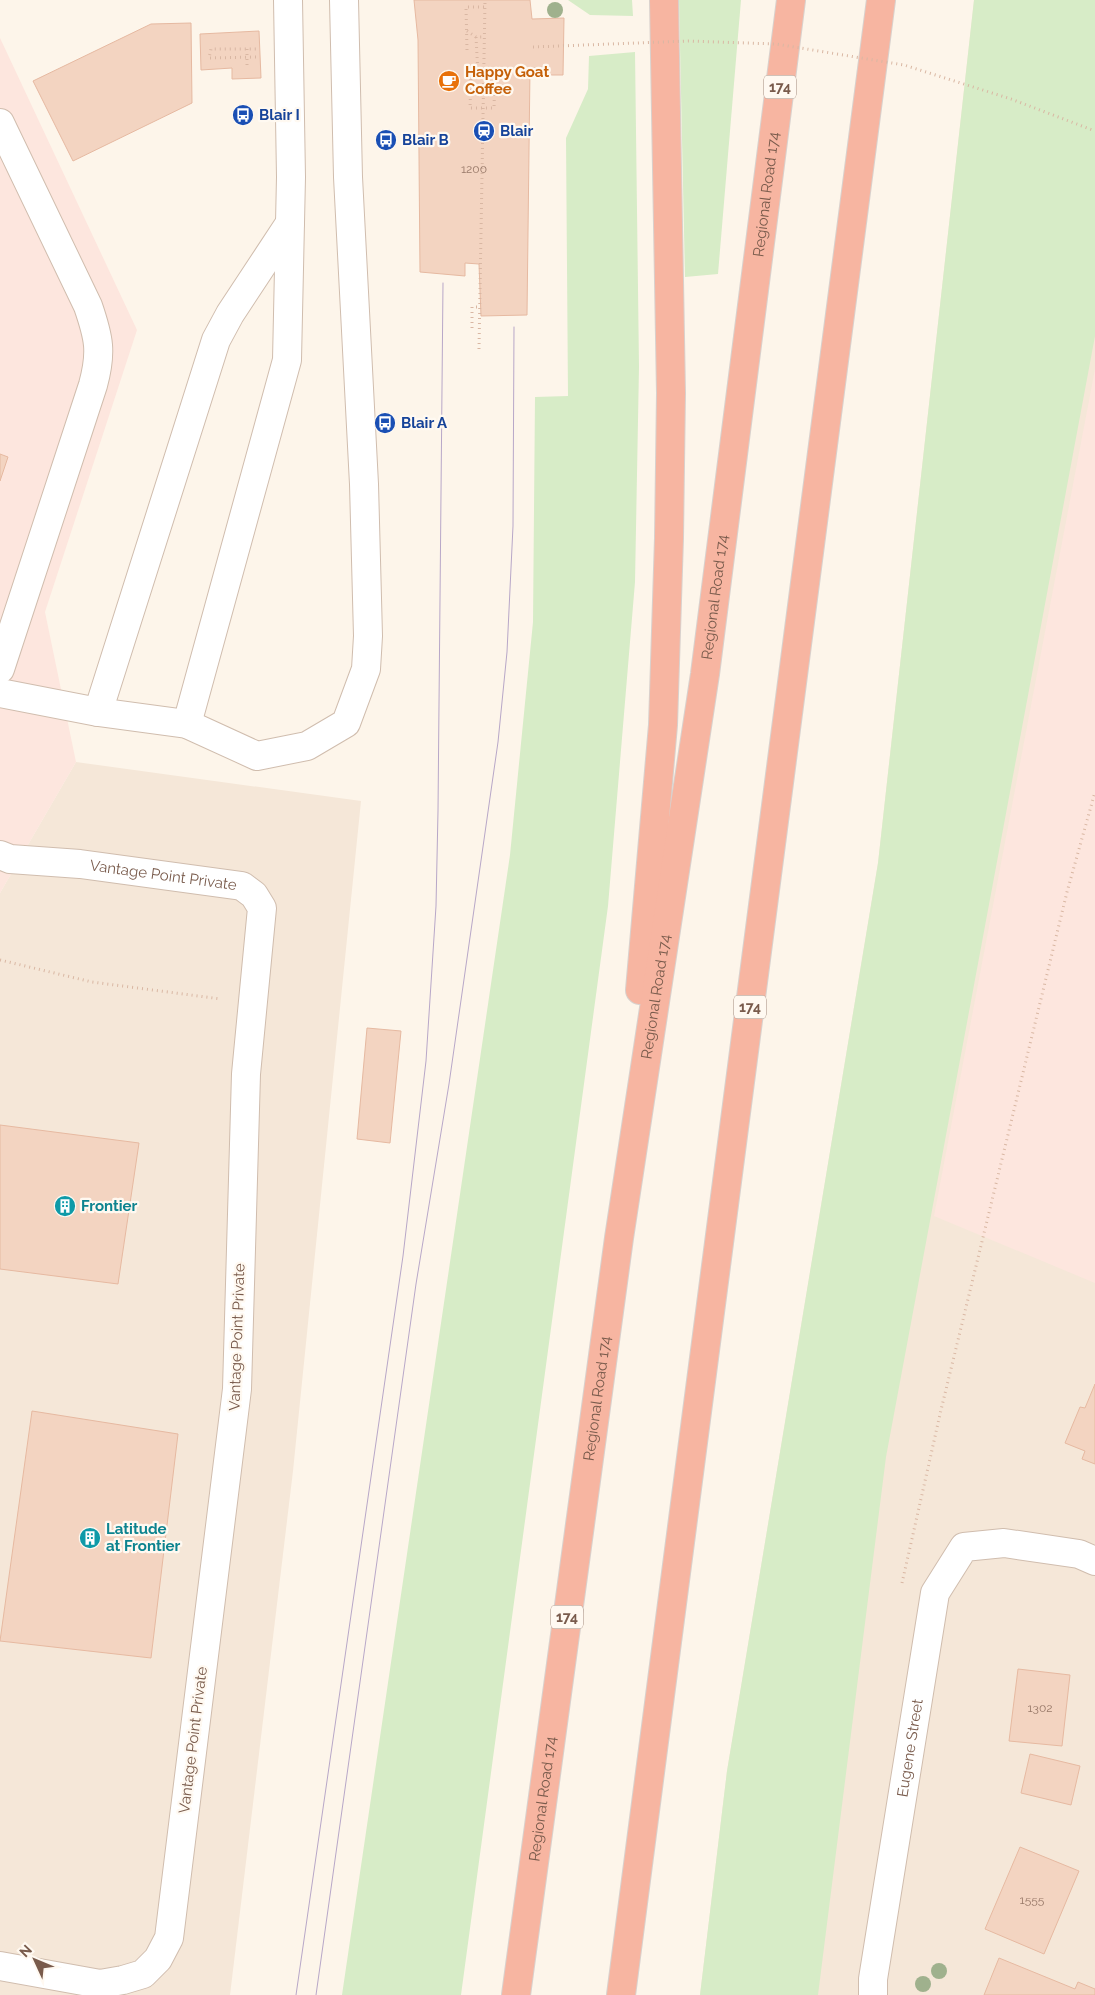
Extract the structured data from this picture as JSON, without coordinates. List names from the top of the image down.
{
  "streets": {
    "highway": ["174", "Regional Road 174"],
    "street": ["Vantage Point Private", "Eugene Street"]
  },
  "places": {
    "cafe": ["Happy Goat Coffee"],
    "bus stop": ["Blair I", "Blair B", "Blair A"],
    "station": ["Blair"],
    "building": ["Frontier", "Latitude at Frontier"]
  },
  "house_numbers": ["1200", "1302", "1555"],
  "north": "top left"
}
